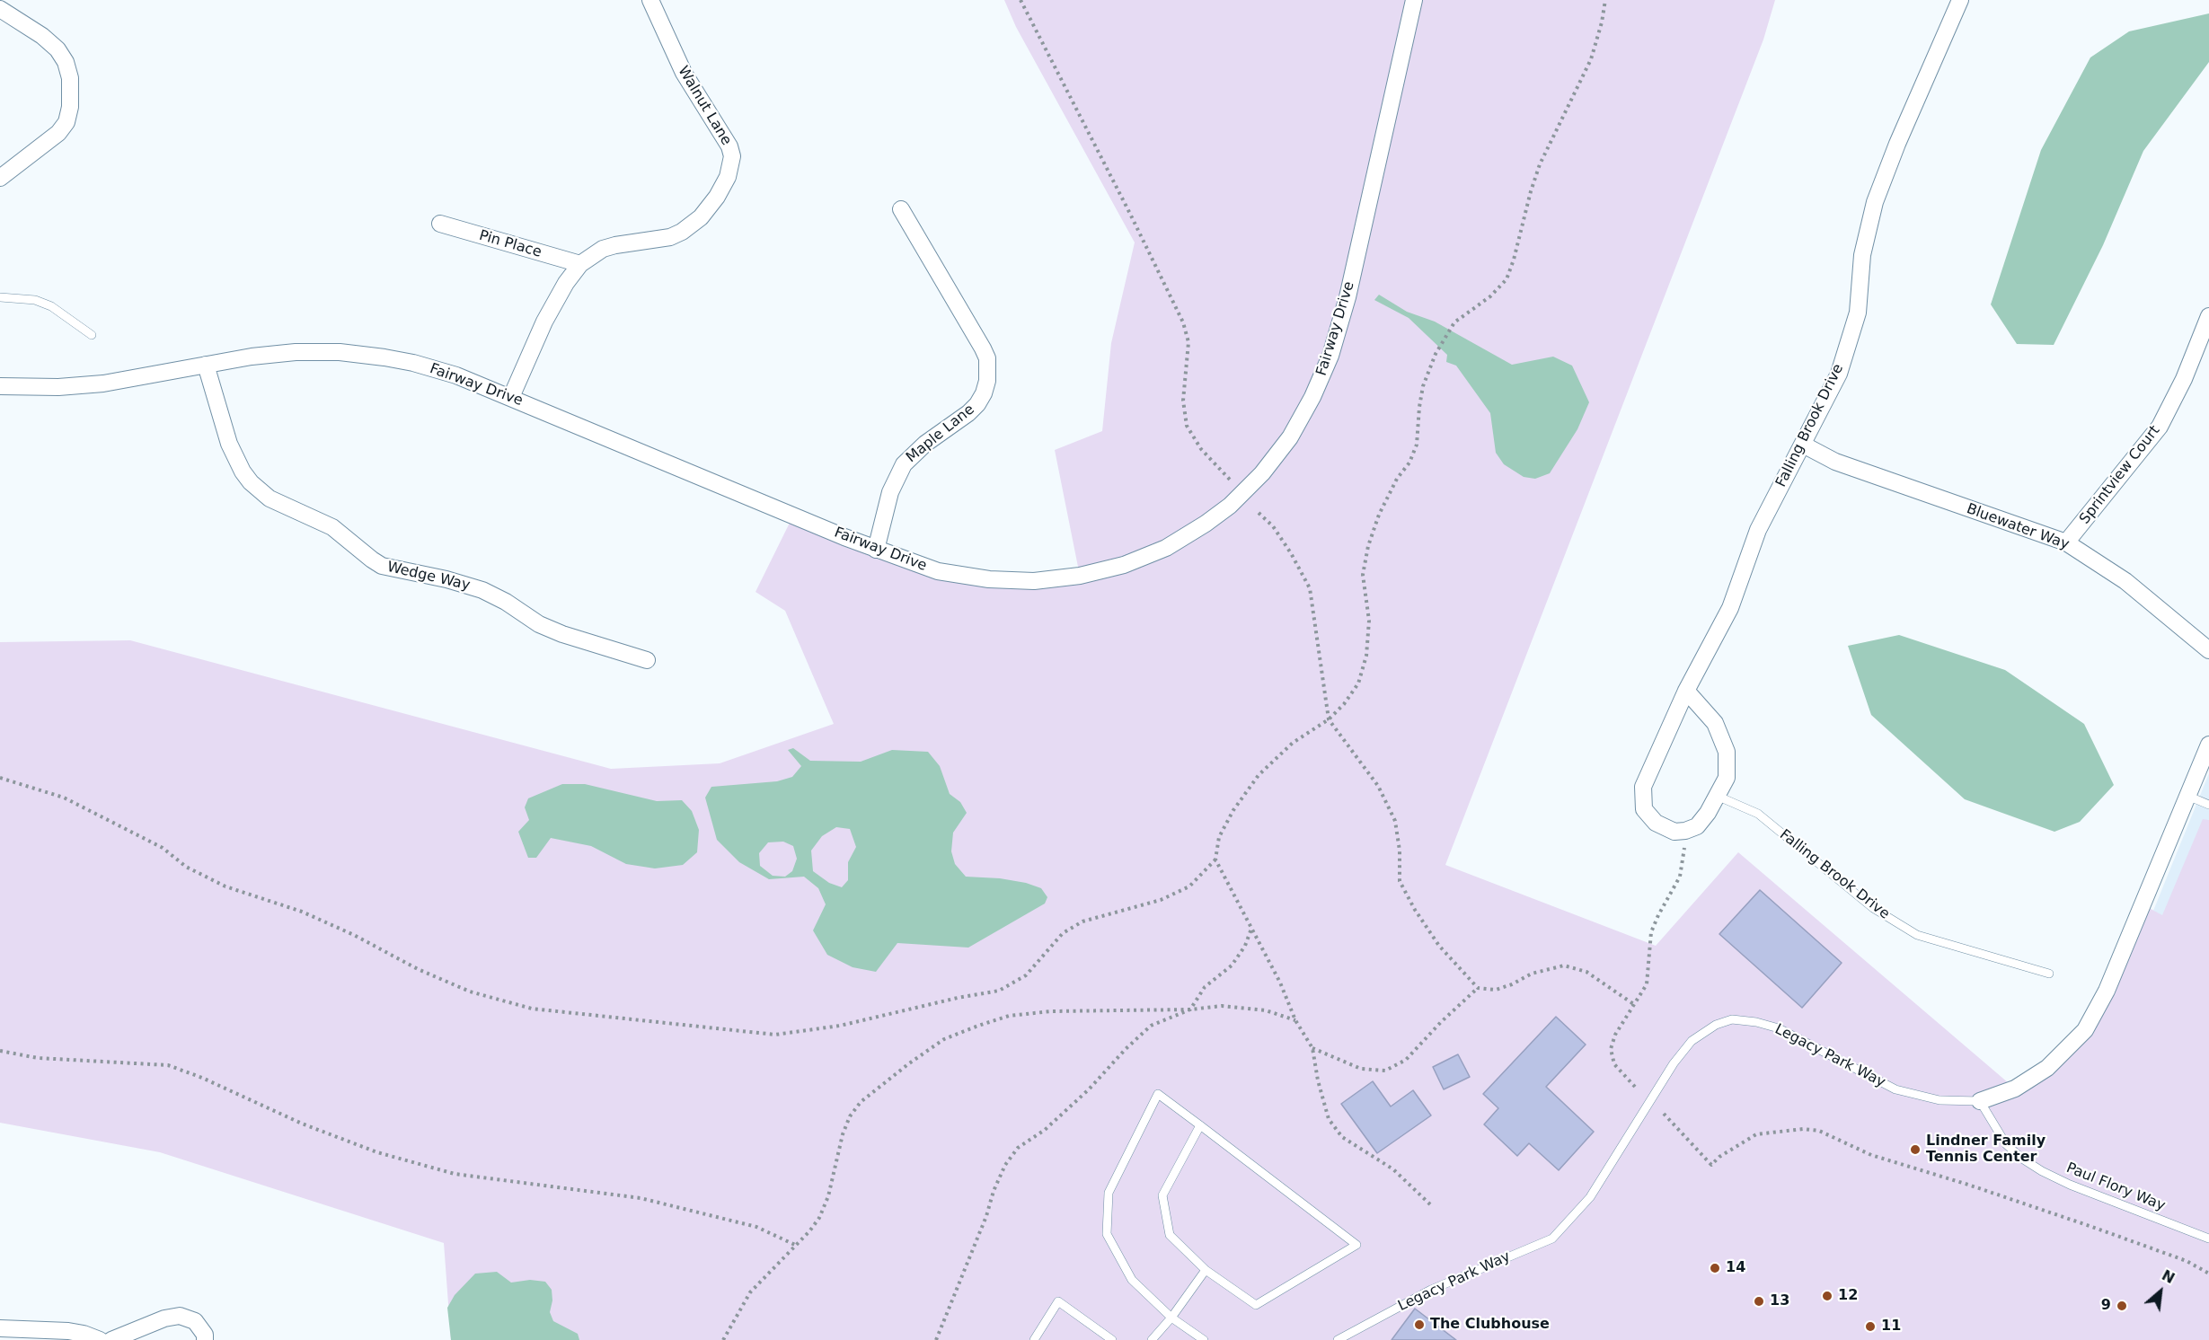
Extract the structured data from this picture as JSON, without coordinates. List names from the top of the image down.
{
  "streets": {
    "street": [
      "Walnut Lane",
      "Pin Place",
      "Fairway Drive",
      "Falling Brook Drive",
      "Maple Lane",
      "Sprintview Court",
      "Bluewater Way",
      "Wedge Way",
      "Legacy Park Way"
    ],
    "lane": ["Paul Flory Way"]
  },
  "crossings": [
    ["Walnut Lane", "Pin Place"],
    ["Walnut Lane", "Fairway Drive"],
    ["Fairway Drive", "Maple Lane"],
    ["Fairway Drive", "Wedge Way"],
    ["Falling Brook Drive", "Bluewater Way"],
    ["Sprintview Court", "Bluewater Way"],
    ["Legacy Park Way", "Paul Flory Way"]
  ],
  "places": [
    "Lindner Family Tennis Center",
    "14",
    "12",
    "13",
    "9",
    "The Clubhouse",
    "11"
  ],
  "north": "top right"
}
